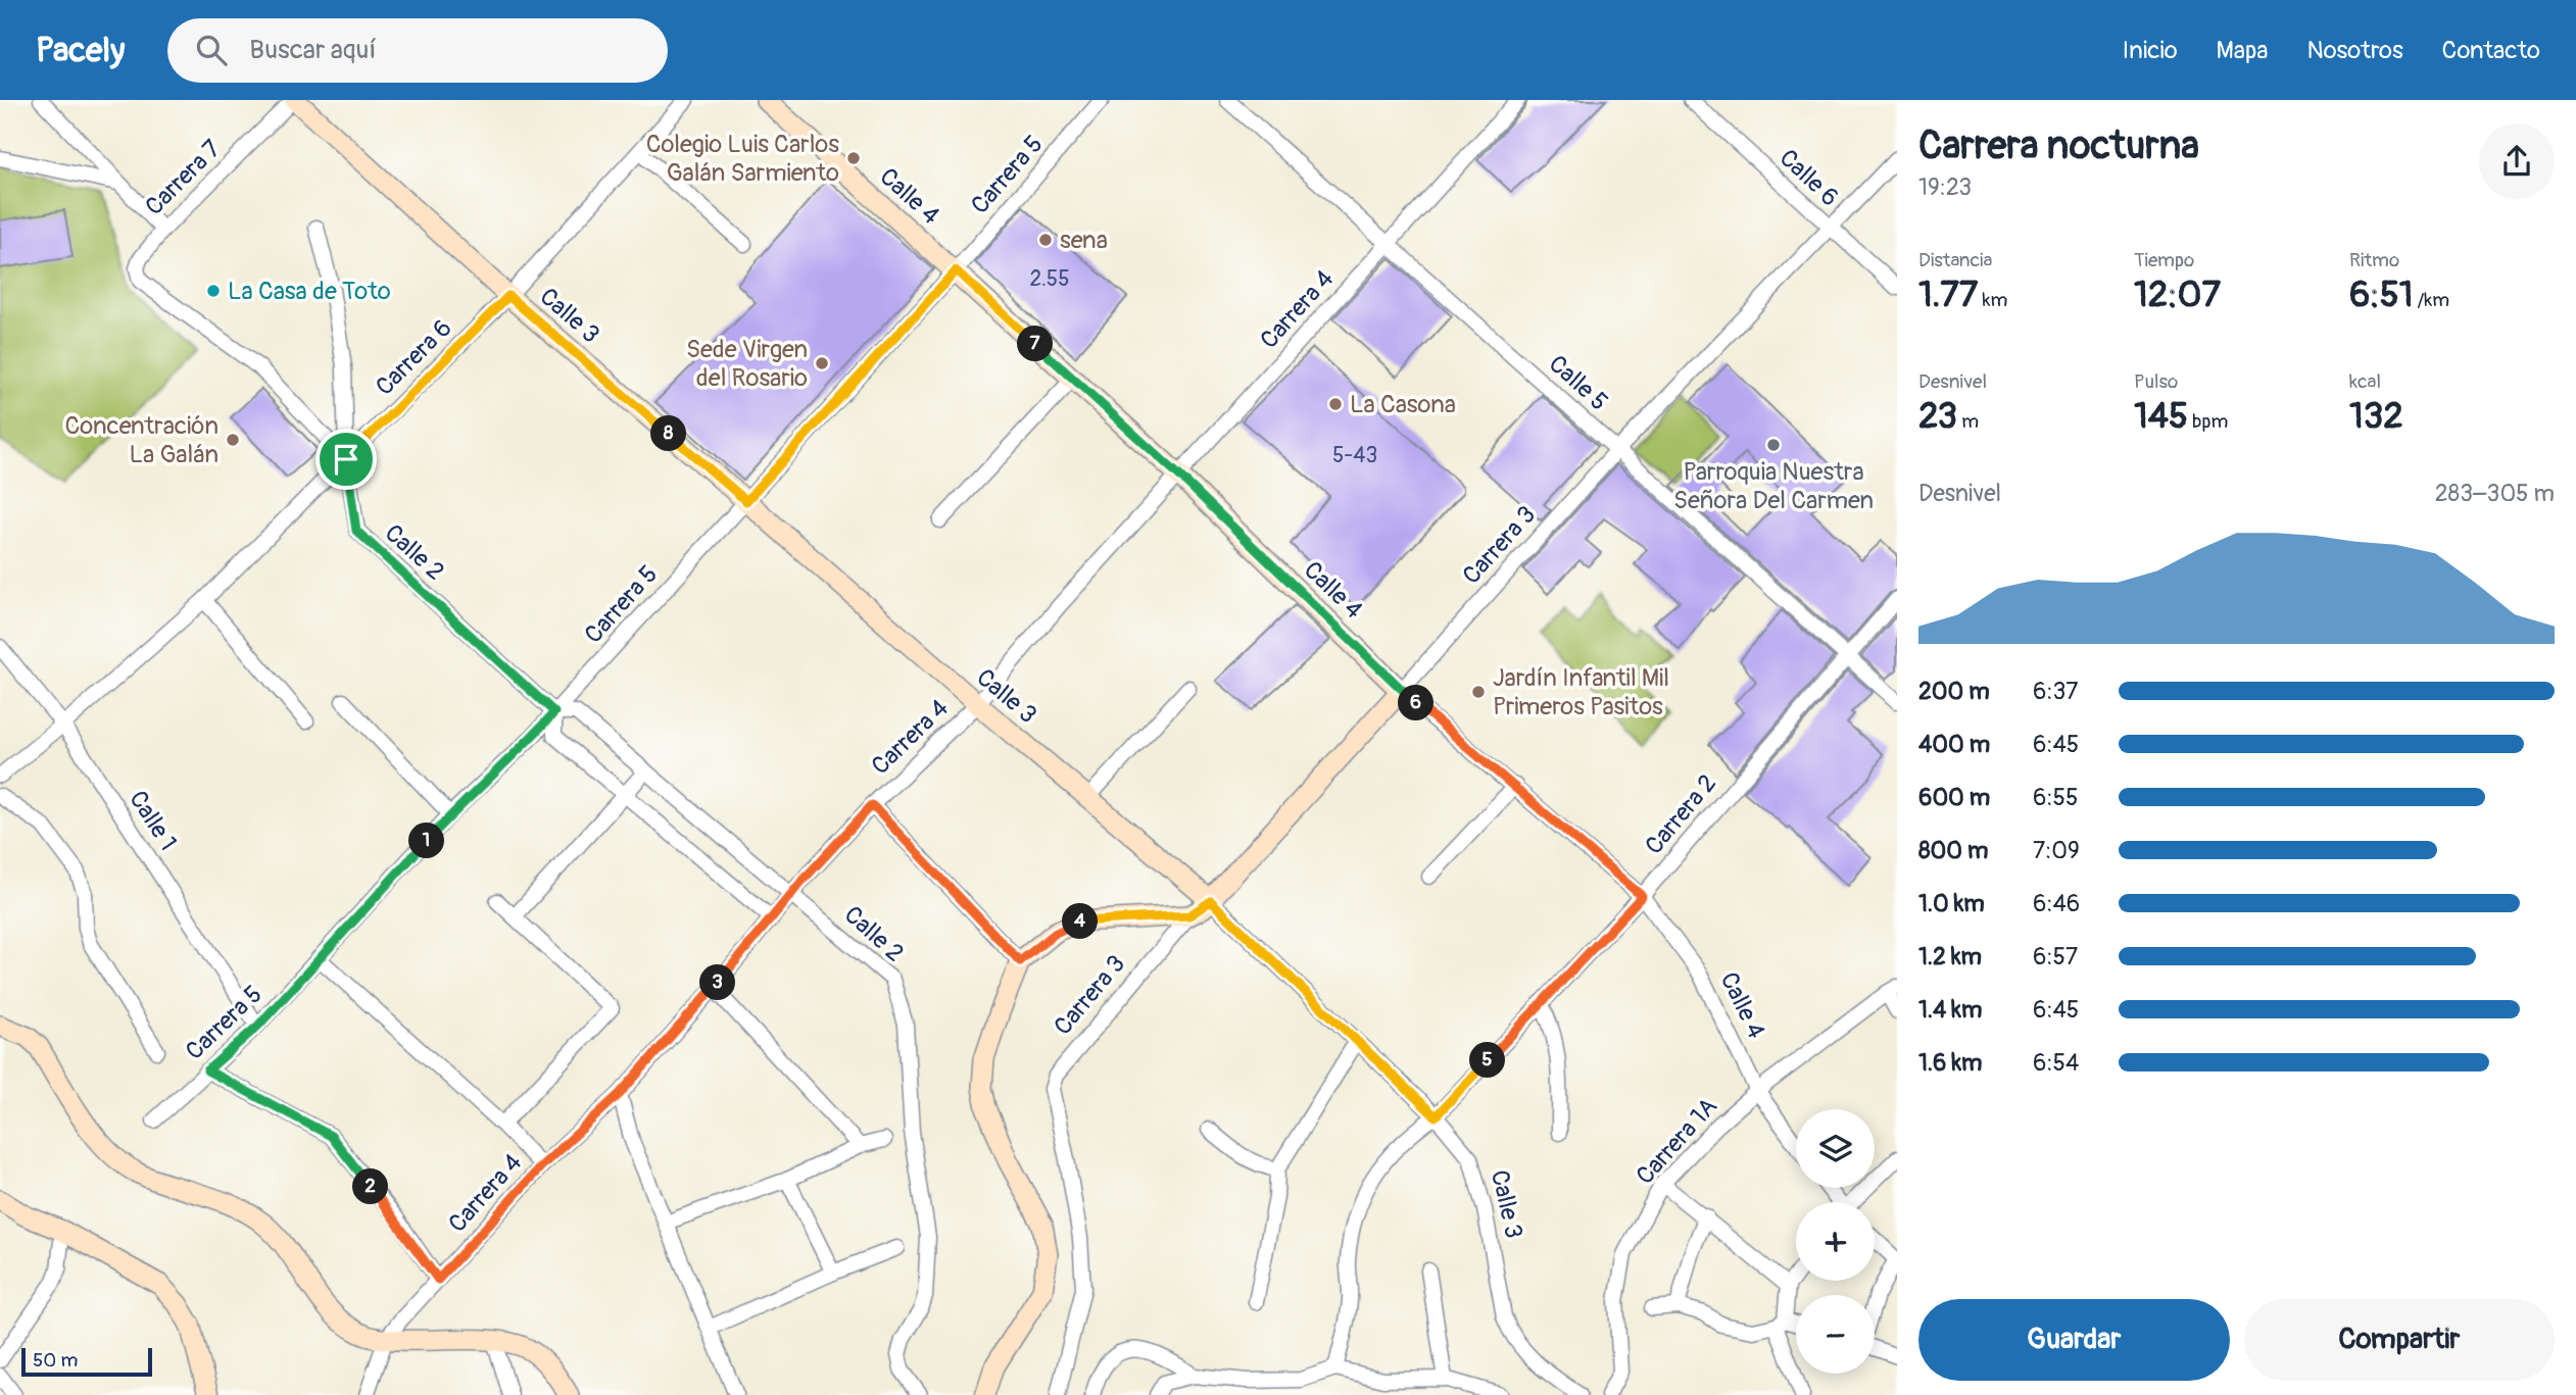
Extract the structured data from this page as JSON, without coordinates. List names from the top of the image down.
{
  "streets": {
    "main road": ["Calle 4", "Calle 3", "Carrera 3"],
    "street": [
      "Carrera 5",
      "Carrera 7",
      "Calle 6",
      "Carrera 4",
      "Carrera 6",
      "Calle 5",
      "Calle 2",
      "Carrera 2",
      "Calle 1",
      "Carrera 1A"
    ]
  },
  "crossings": [
    ["Carrera 5", "Calle 4"],
    ["Carrera 5", "Calle 3"],
    ["Carrera 5", "Calle 2"],
    ["Carrera 5", "Calle 1"],
    ["Carrera 7", "Calle 3"],
    ["Carrera 7", "Carrera 6"],
    ["Carrera 7", "Calle 2"],
    ["Calle 6", "Carrera 3"],
    ["Calle 4", "Carrera 4"],
    ["Calle 4", "Carrera 3"],
    ["Calle 4", "Carrera 2"],
    ["Calle 4", "Carrera 1A"],
    ["Carrera 4", "Calle 3"],
    ["Carrera 4", "Calle 5"],
    ["Carrera 4", "Calle 2"],
    ["Calle 3", "Carrera 6"],
    ["Calle 3", "Carrera 3"],
    ["Calle 3", "Carrera 2"],
    ["Carrera 6", "Calle 2"],
    ["Carrera 6", "Calle 1"],
    ["Calle 5", "Carrera 3"],
    ["Calle 5", "Carrera 2"]
  ],
  "places": [
    "Colegio Luis Carlos Galán Sarmiento",
    "sena",
    "La Casa de Toto",
    "Sede Virgen del Rosario",
    "La Casona",
    "Concentración La Galán",
    "Parroquia Nuestra Señora Del Carmen",
    "Jardín Infantil Mil Primeros Pasitos"
  ],
  "house_numbers": ["2.55", "5-43"],
  "scale_bar": "50 m",
  "page": {
    "header": "Pacely",
    "search": "Buscar aquí",
    "nav": [
      "Inicio",
      "Mapa",
      "Nosotros",
      "Contacto"
    ],
    "heading": ["Carrera nocturna", "19:23"],
    "stats": [
      ["Distancia", "1.77 km"],
      ["Tiempo", "12:07"],
      ["Ritmo", "6:51 /km"],
      ["Desnivel", "23 m"],
      ["Pulso", "145 bpm"],
      ["kcal", "132"]
    ],
    "pins": [
      "7",
      "8",
      "6",
      "1",
      "4",
      "3",
      "5",
      "2"
    ],
    "chart": ["Desnivel", "283–305 m"],
    "list": [
      {
        "name": "200 m",
        "note": "6:37"
      },
      {
        "name": "400 m",
        "note": "6:45"
      },
      {
        "name": "600 m",
        "note": "6:55"
      },
      {
        "name": "800 m",
        "note": "7:09"
      },
      {
        "name": "1.0 km",
        "note": "6:46"
      },
      {
        "name": "1.2 km",
        "note": "6:57"
      },
      {
        "name": "1.4 km",
        "note": "6:45"
      },
      {
        "name": "1.6 km",
        "note": "6:54"
      }
    ],
    "map_buttons": ["+", "−"],
    "buttons": ["Guardar", "Compartir"],
    "scale": "50 m"
  }
}
